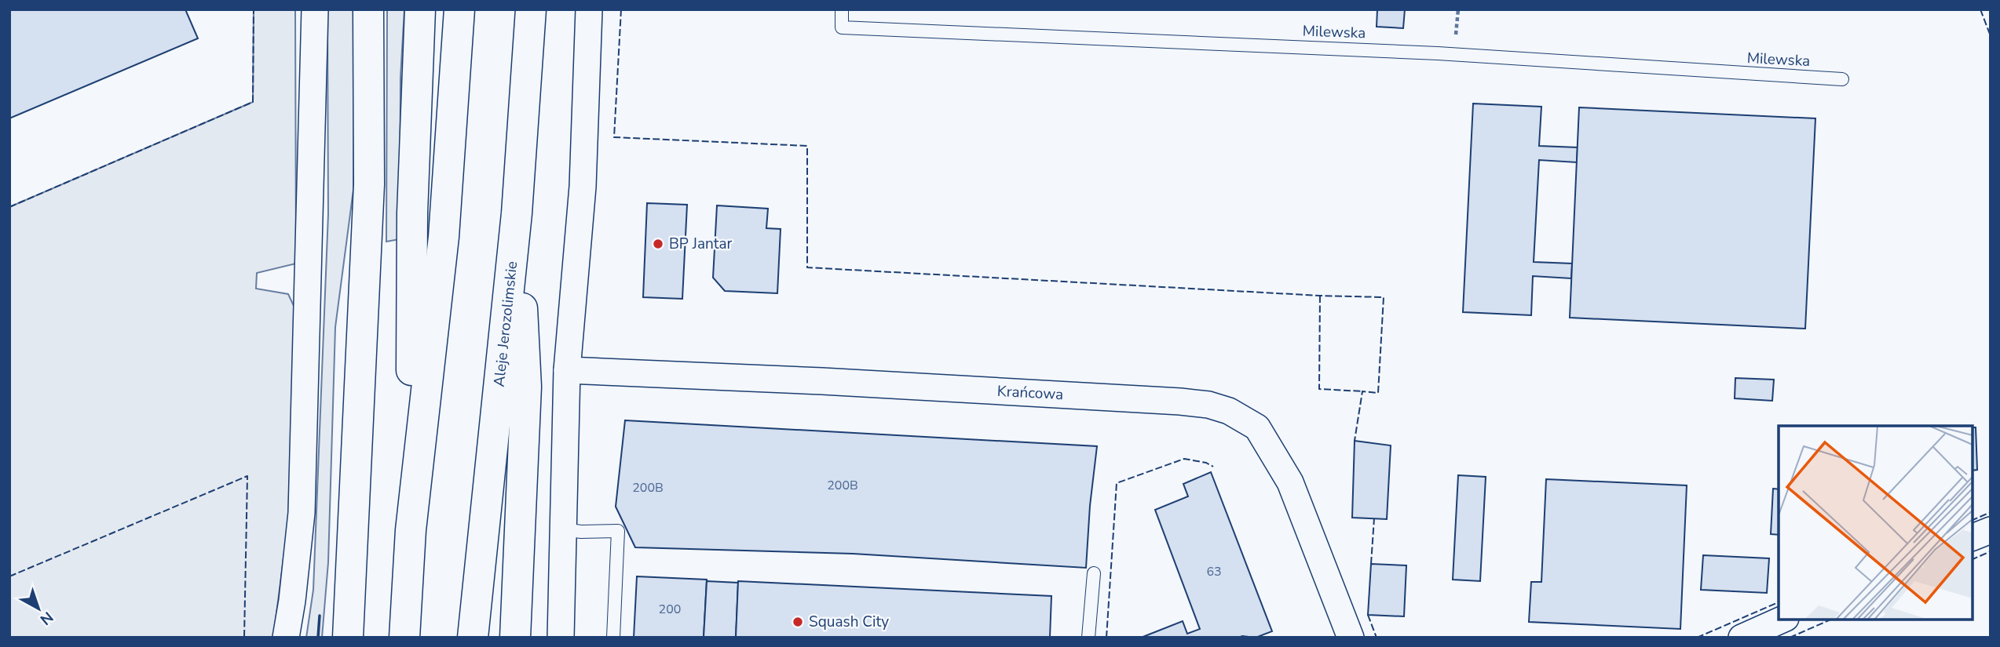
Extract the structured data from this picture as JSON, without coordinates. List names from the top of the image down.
{
  "streets": {
    "main road": ["Aleje Jerozolimskie"],
    "street": ["Krańcowa"],
    "lane": ["Milewska"]
  },
  "places": ["BP Jantar", "Squash City"],
  "house_numbers": [
    "200B",
    "200B",
    "63",
    "200"
  ],
  "north": "bottom right"
}
